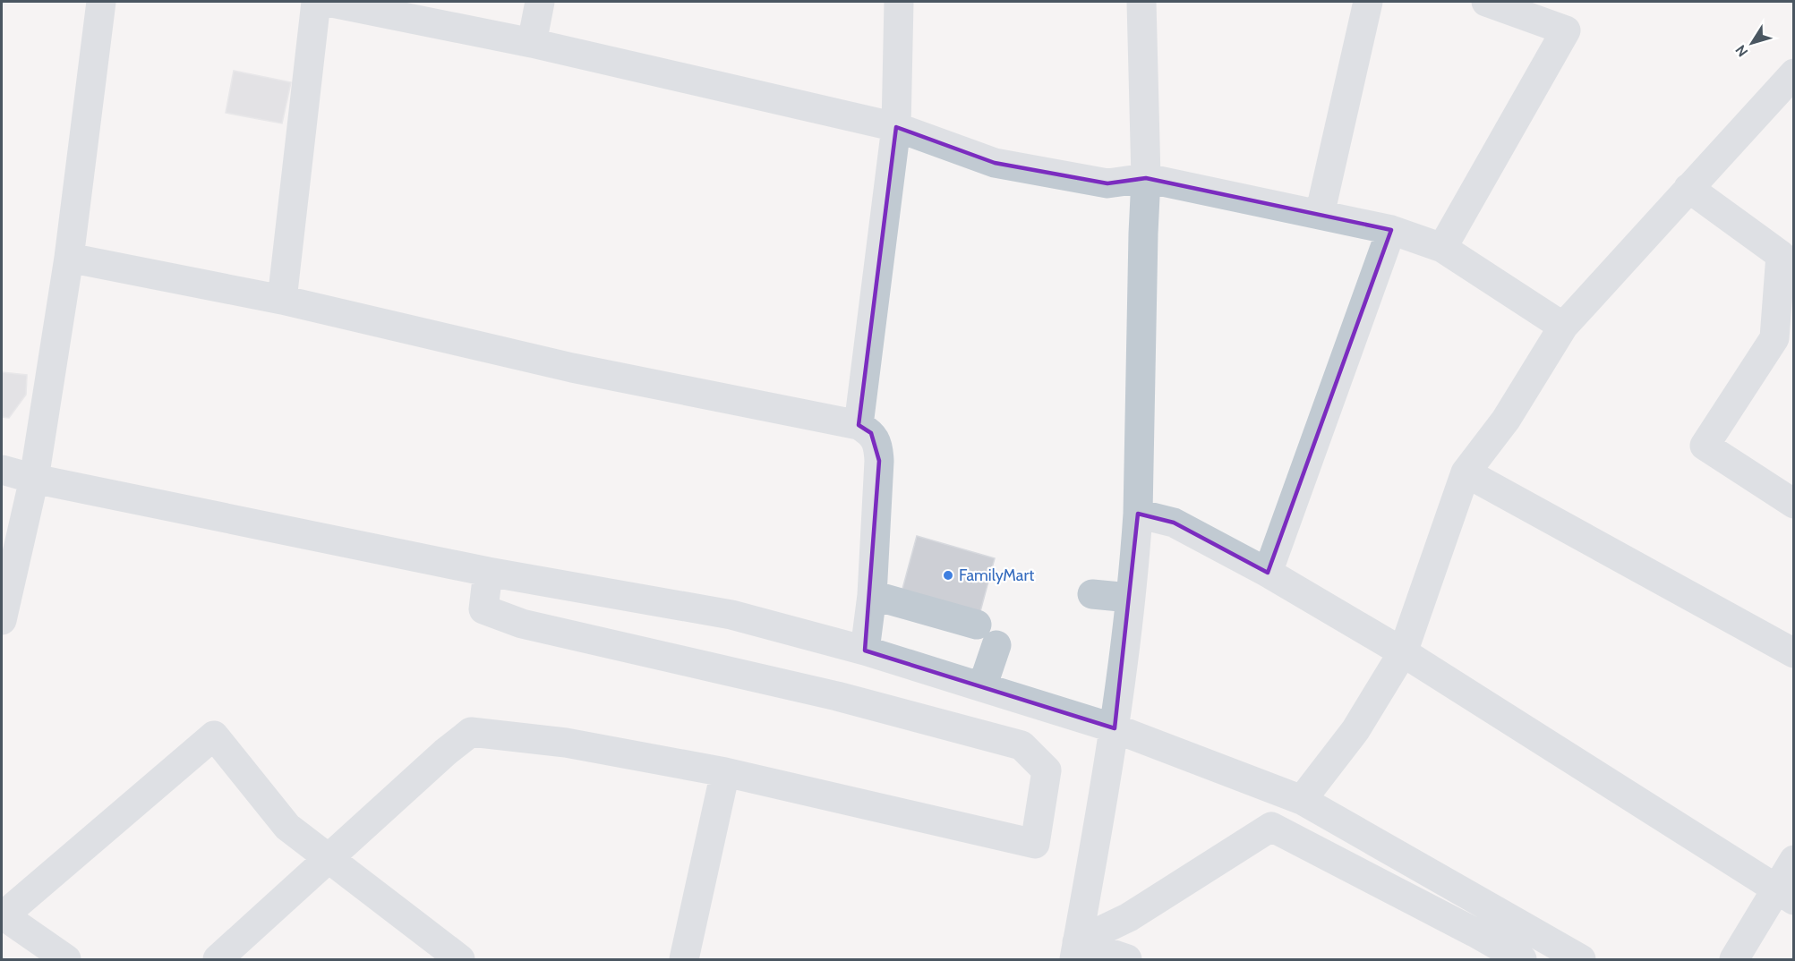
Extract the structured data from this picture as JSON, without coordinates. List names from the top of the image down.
{
  "places": ["FamilyMart"],
  "north": "bottom left"
}
